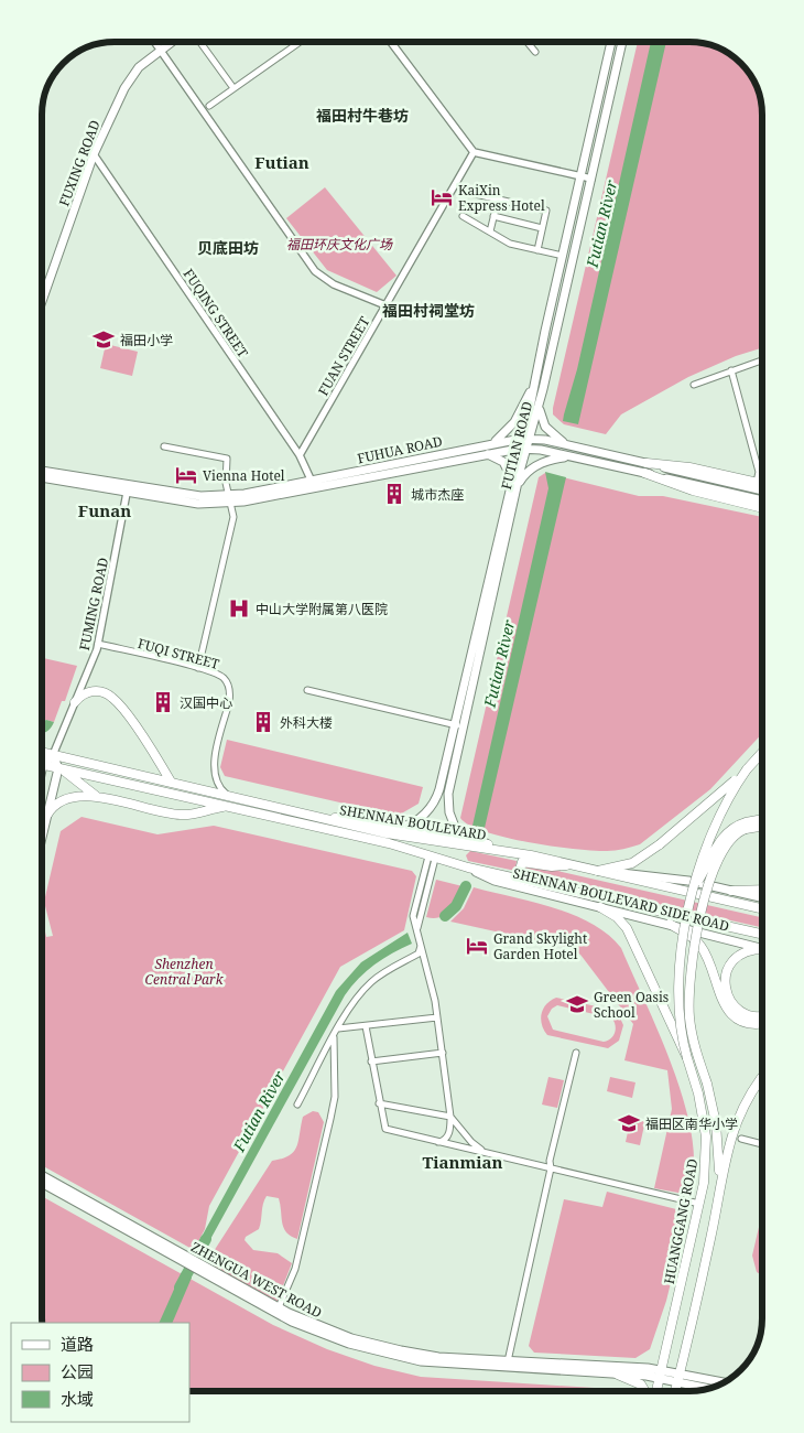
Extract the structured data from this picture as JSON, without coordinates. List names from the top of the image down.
{
  "streets": {
    "main road": [
      "FUXING ROAD",
      "FUTIAN ROAD",
      "FUHUA ROAD",
      "SHENNAN BOULEVARD",
      "SHENNAN BOULEVARD SIDE ROAD",
      "HUANGGANG ROAD",
      "ZHENGUA WEST ROAD"
    ],
    "street": [
      "FUQING STREET",
      "FUAN STREET",
      "FUMING ROAD",
      "FUQI STREET"
    ]
  },
  "crossings": [
    ["FUXING ROAD", "FUQING STREET"],
    ["FUQING STREET", "FUAN STREET"],
    ["FUQING STREET", "FUHUA ROAD"],
    ["FUTIAN ROAD", "FUHUA ROAD"],
    ["FUHUA ROAD", "FUMING ROAD"],
    ["FUMING ROAD", "FUQI STREET"],
    ["FUMING ROAD", "SHENNAN BOULEVARD"],
    ["FUQI STREET", "SHENNAN BOULEVARD"],
    ["SHENNAN BOULEVARD", "SHENNAN BOULEVARD SIDE ROAD"],
    ["HUANGGANG ROAD", "ZHENGUA WEST ROAD"]
  ],
  "districts": [
    "福田村牛巷坊",
    "Futian",
    "贝底田坊",
    "福田村祠堂坊",
    "Funan",
    "Tianmian"
  ],
  "water": ["Futian River"],
  "parks": ["福田环庆文化广场", "Shenzhen Central Park"],
  "places": {
    "hotel": ["KaiXin Express Hotel", "Vienna Hotel", "Grand Skylight Garden Hotel"],
    "school or university": ["福田小学", "Green Oasis School", "福田区南华小学"],
    "building": ["城市杰座", "汉国中心", "外科大楼"],
    "hospital": ["中山大学附属第八医院"]
  },
  "legend": ["道路", "公园", "水域"]
}
